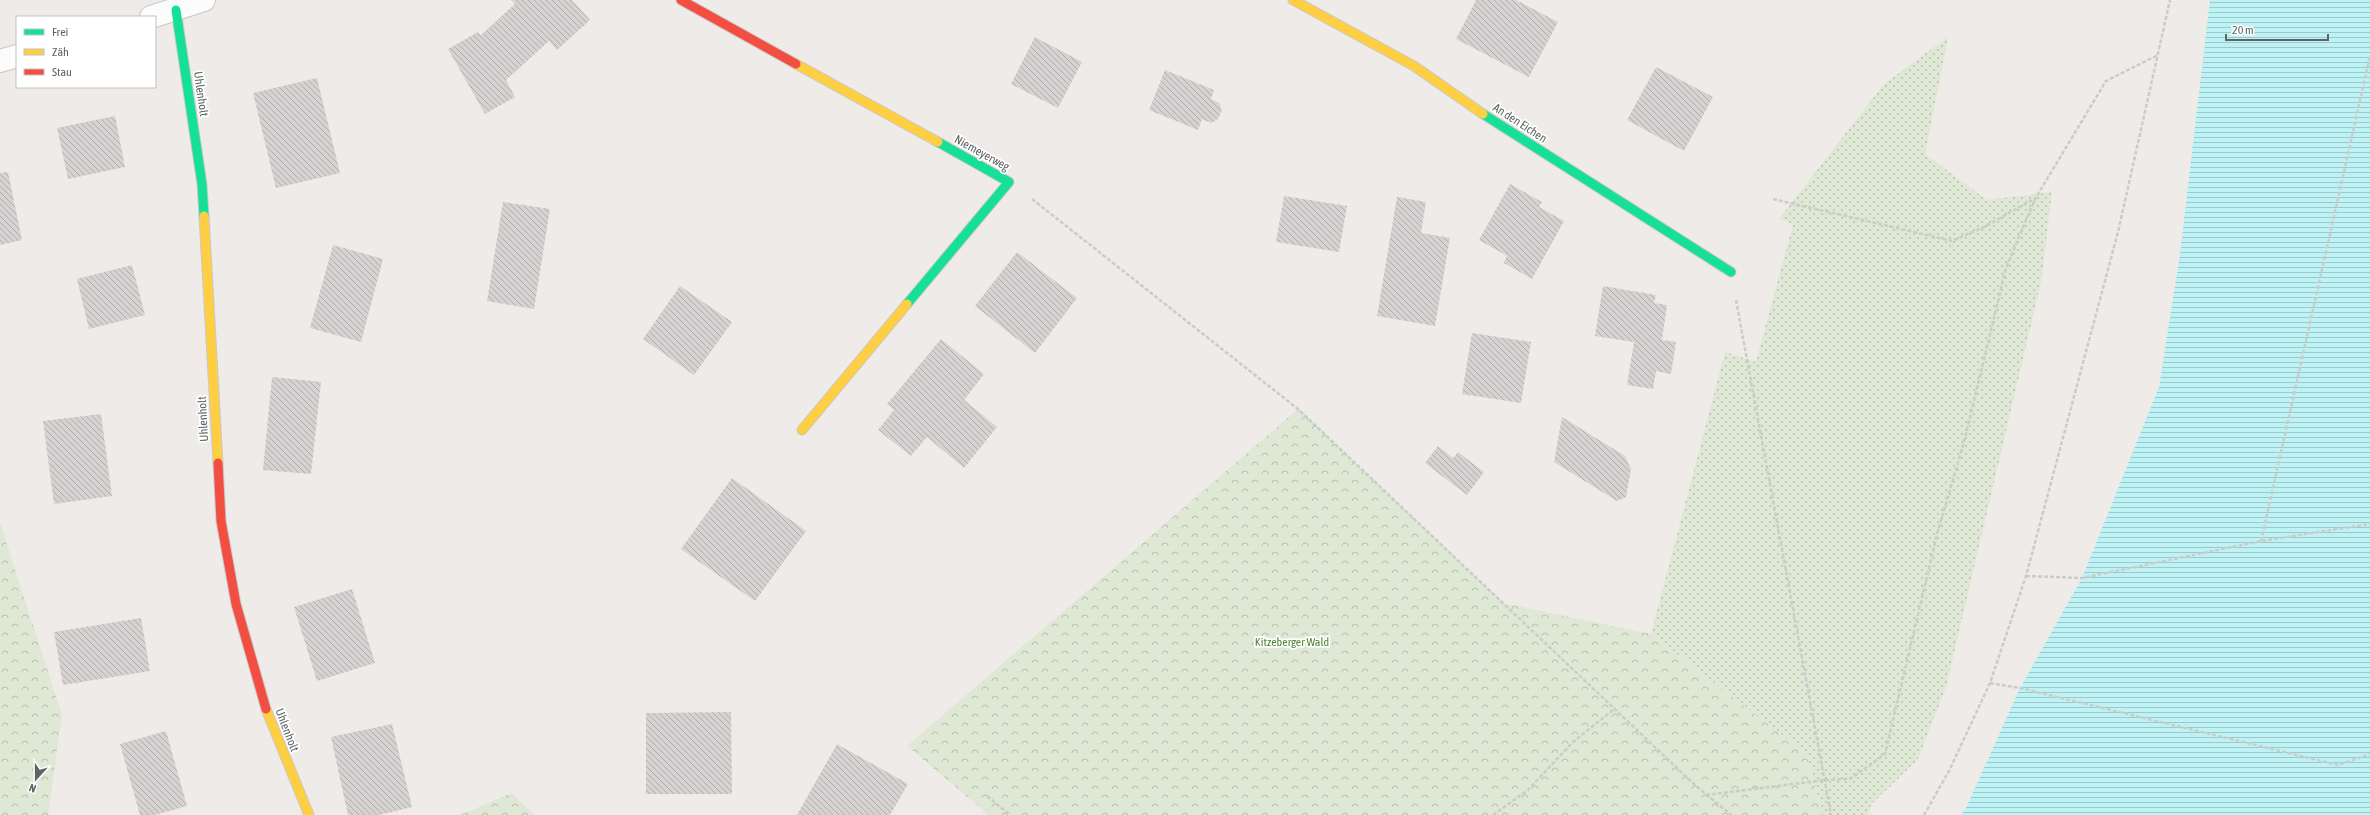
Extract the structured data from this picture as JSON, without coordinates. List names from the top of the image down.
{
  "streets": {
    "street": ["Uhlenholt", "An den Eichen", "Niemeyerweg"]
  },
  "parks": ["Kitzeberger Wald"],
  "legend": ["Frei", "Zäh", "Stau"],
  "scale_bar": "20 m",
  "north": "bottom"
}
